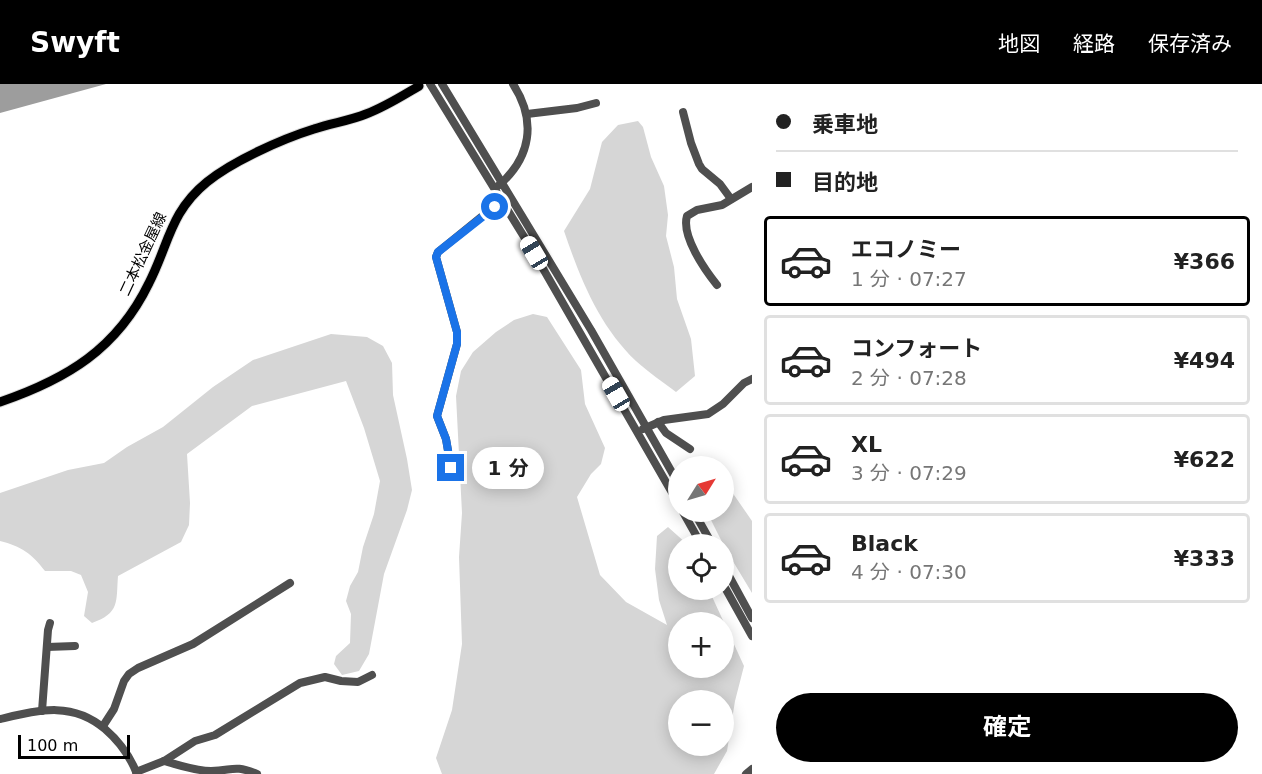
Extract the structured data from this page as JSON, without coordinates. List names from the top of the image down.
{
  "streets": {
    "main road": ["二本松金屋線"]
  },
  "scale_bar": "100 m",
  "north": "top right",
  "page": {
    "header": "Swyft",
    "nav": ["地図", "経路", "保存済み"],
    "banner": ["乗車地", "目的地"],
    "list": [
      {
        "name": "エコノミー",
        "note": "1 分 · 07:27",
        "value": "¥366"
      },
      {
        "name": "コンフォート",
        "note": "2 分 · 07:28",
        "value": "¥494"
      },
      {
        "name": "XL",
        "note": "3 分 · 07:29",
        "value": "¥622"
      },
      {
        "name": "Black",
        "note": "4 分 · 07:30",
        "value": "¥333"
      }
    ],
    "bubble": "1 分",
    "map_buttons": ["+", "−"],
    "buttons": "確定",
    "scale": "100 m"
  }
}
